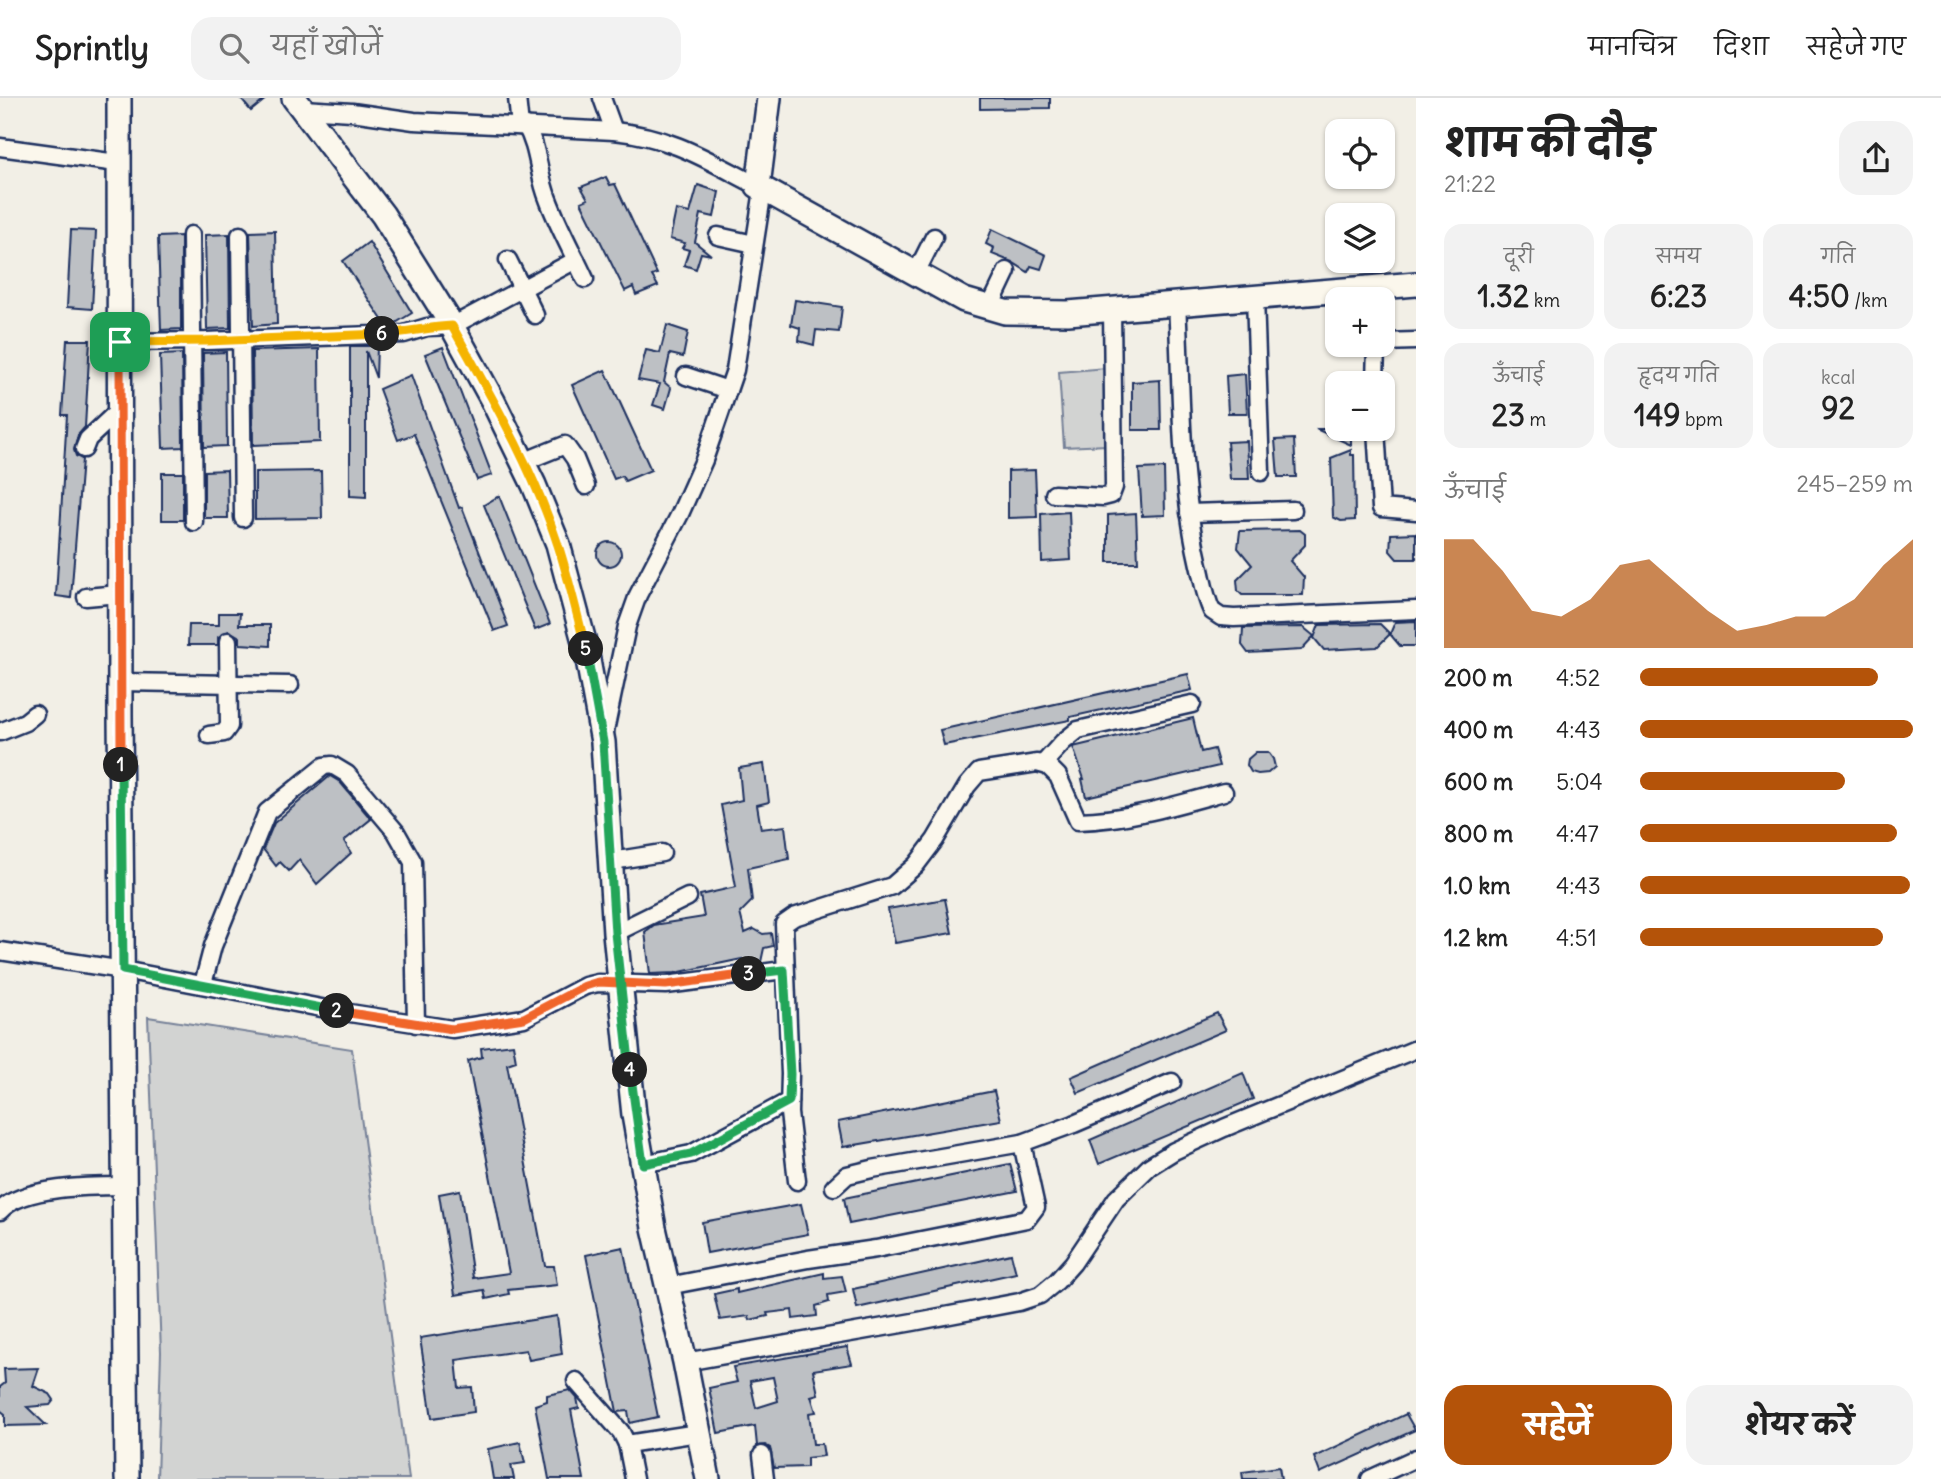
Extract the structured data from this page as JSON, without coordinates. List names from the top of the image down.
{
  "page": {
    "header": "Sprintly",
    "search": "यहाँ खोजें",
    "nav": ["मानचित्र", "दिशा", "सहेजे गए"],
    "heading": ["शाम की दौड़", "21:22"],
    "map_buttons": ["+", "−"],
    "stats": [
      ["दूरी", "1.32 km"],
      ["समय", "6:23"],
      ["गति", "4:50 /km"],
      ["ऊँचाई", "23 m"],
      ["हृदय गति", "149 bpm"],
      ["kcal", "92"]
    ],
    "pins": [
      "6",
      "5",
      "1",
      "3",
      "2",
      "4"
    ],
    "chart": ["ऊँचाई", "245–259 m"],
    "list": [
      {
        "name": "200 m",
        "note": "4:52"
      },
      {
        "name": "400 m",
        "note": "4:43"
      },
      {
        "name": "600 m",
        "note": "5:04"
      },
      {
        "name": "800 m",
        "note": "4:47"
      },
      {
        "name": "1.0 km",
        "note": "4:43"
      },
      {
        "name": "1.2 km",
        "note": "4:51"
      }
    ],
    "buttons": ["सहेजें", "शेयर करें"]
  }
}
